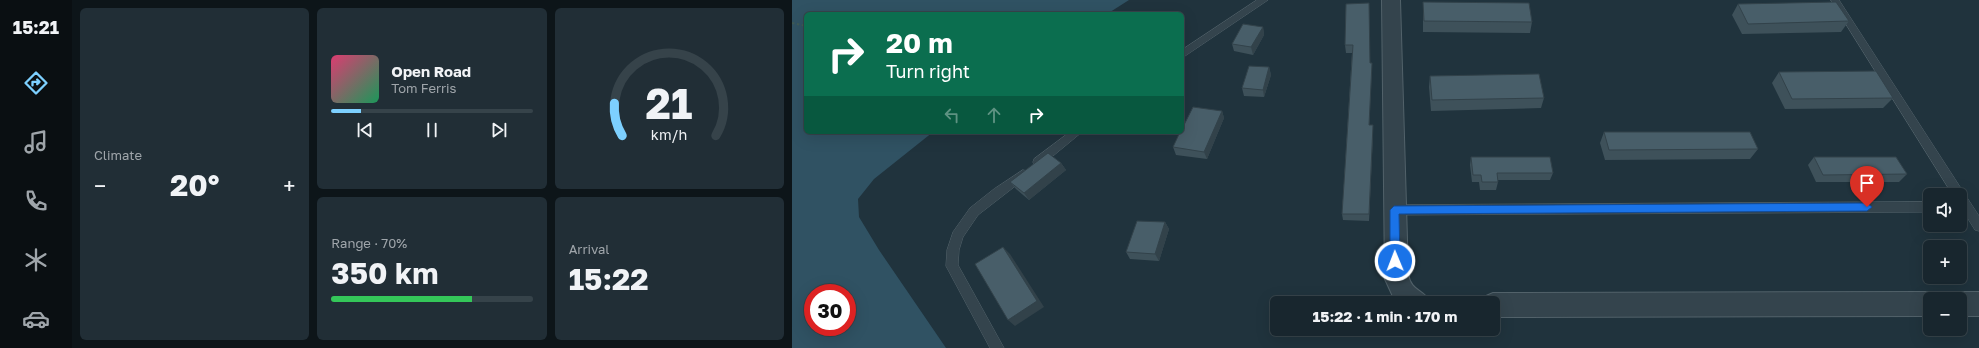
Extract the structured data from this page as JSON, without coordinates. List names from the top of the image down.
{
  "page": {
    "tabs": "15:21",
    "tile": [
      "Climate",
      ["Range · 70%", "350 km"],
      ["Arrival", "15:22"]
    ],
    "turn": ["20 m", "Turn right"],
    "song": ["Open Road", "Tom Ferris"],
    "heat": ["−", "20°", "+"],
    "map_buttons": ["+", "−"],
    "limit": "30",
    "trip": "15:22 · 1 min · 170 m",
    "gauge": ["21", "km/h"]
  }
}
